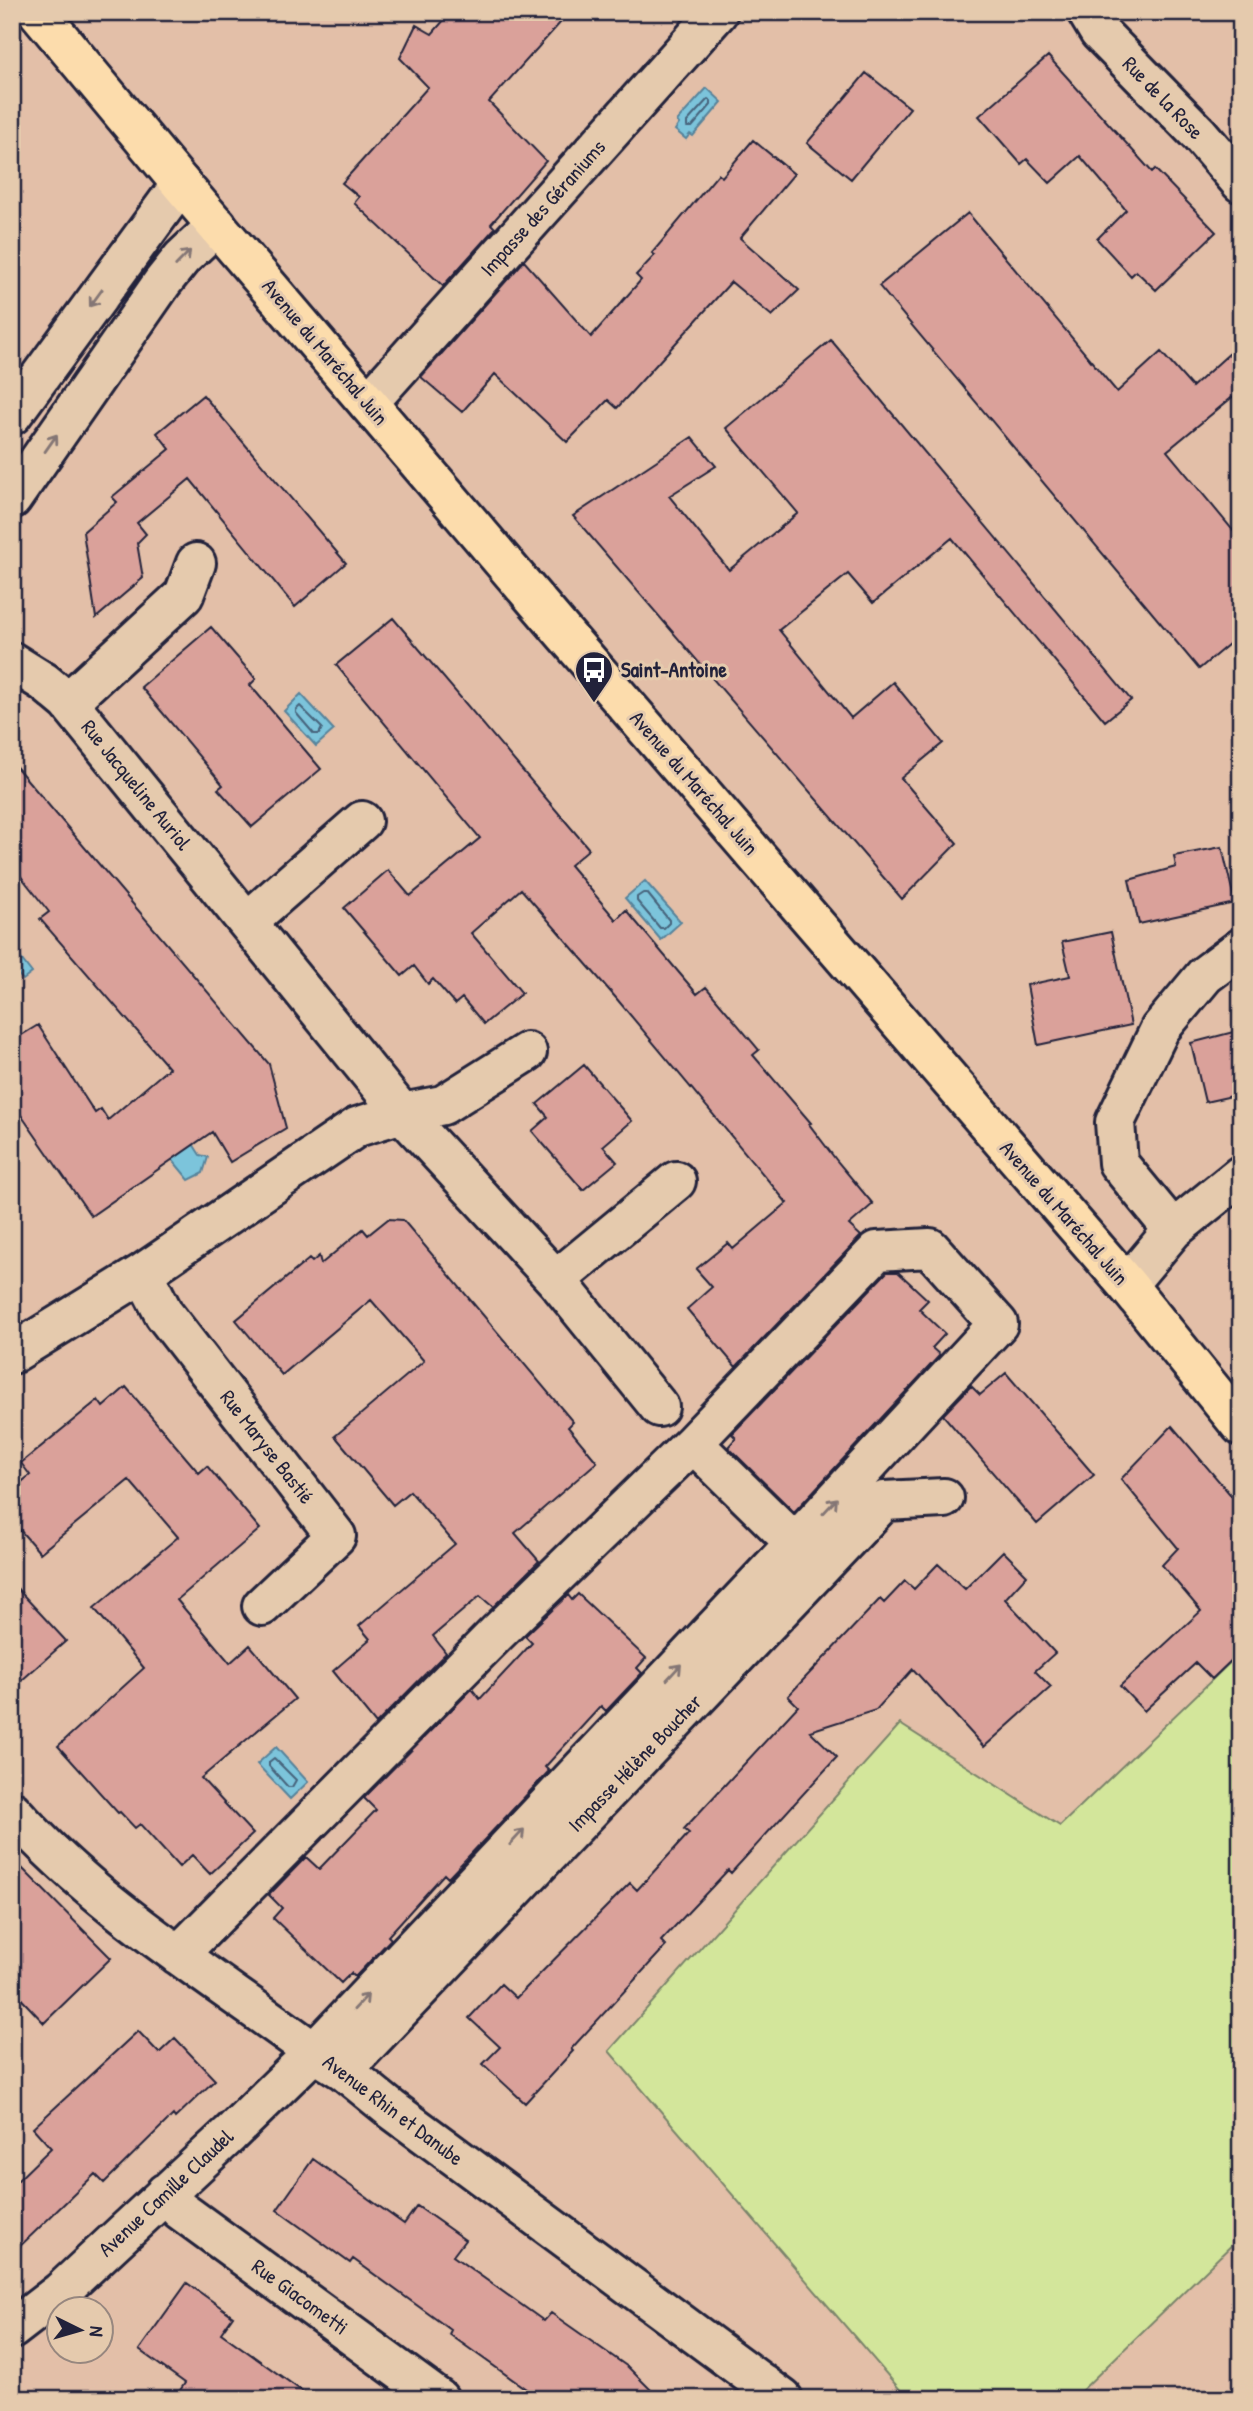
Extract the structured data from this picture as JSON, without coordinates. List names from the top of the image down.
{
  "streets": {
    "main road": ["Avenue du Maréchal Juin"],
    "street": [
      "Rue de la Rose",
      "Impasse des Géraniums",
      "Rue Jacqueline Auriol",
      "Rue Maryse Bastié",
      "Impasse Hélène Boucher",
      "Avenue Rhin et Danube",
      "Avenue Camille Claudel",
      "Rue Giacometti"
    ]
  },
  "crossings": [
    ["Impasse des Géraniums", "Avenue du Maréchal Juin"],
    ["Impasse Hélène Boucher", "Avenue Rhin et Danube"],
    ["Impasse Hélène Boucher", "Avenue Camille Claudel"],
    ["Avenue Rhin et Danube", "Avenue Camille Claudel"],
    ["Avenue Camille Claudel", "Rue Giacometti"]
  ],
  "places": {
    "bus stop": ["Saint-Antoine"]
  },
  "north": "right"
}
